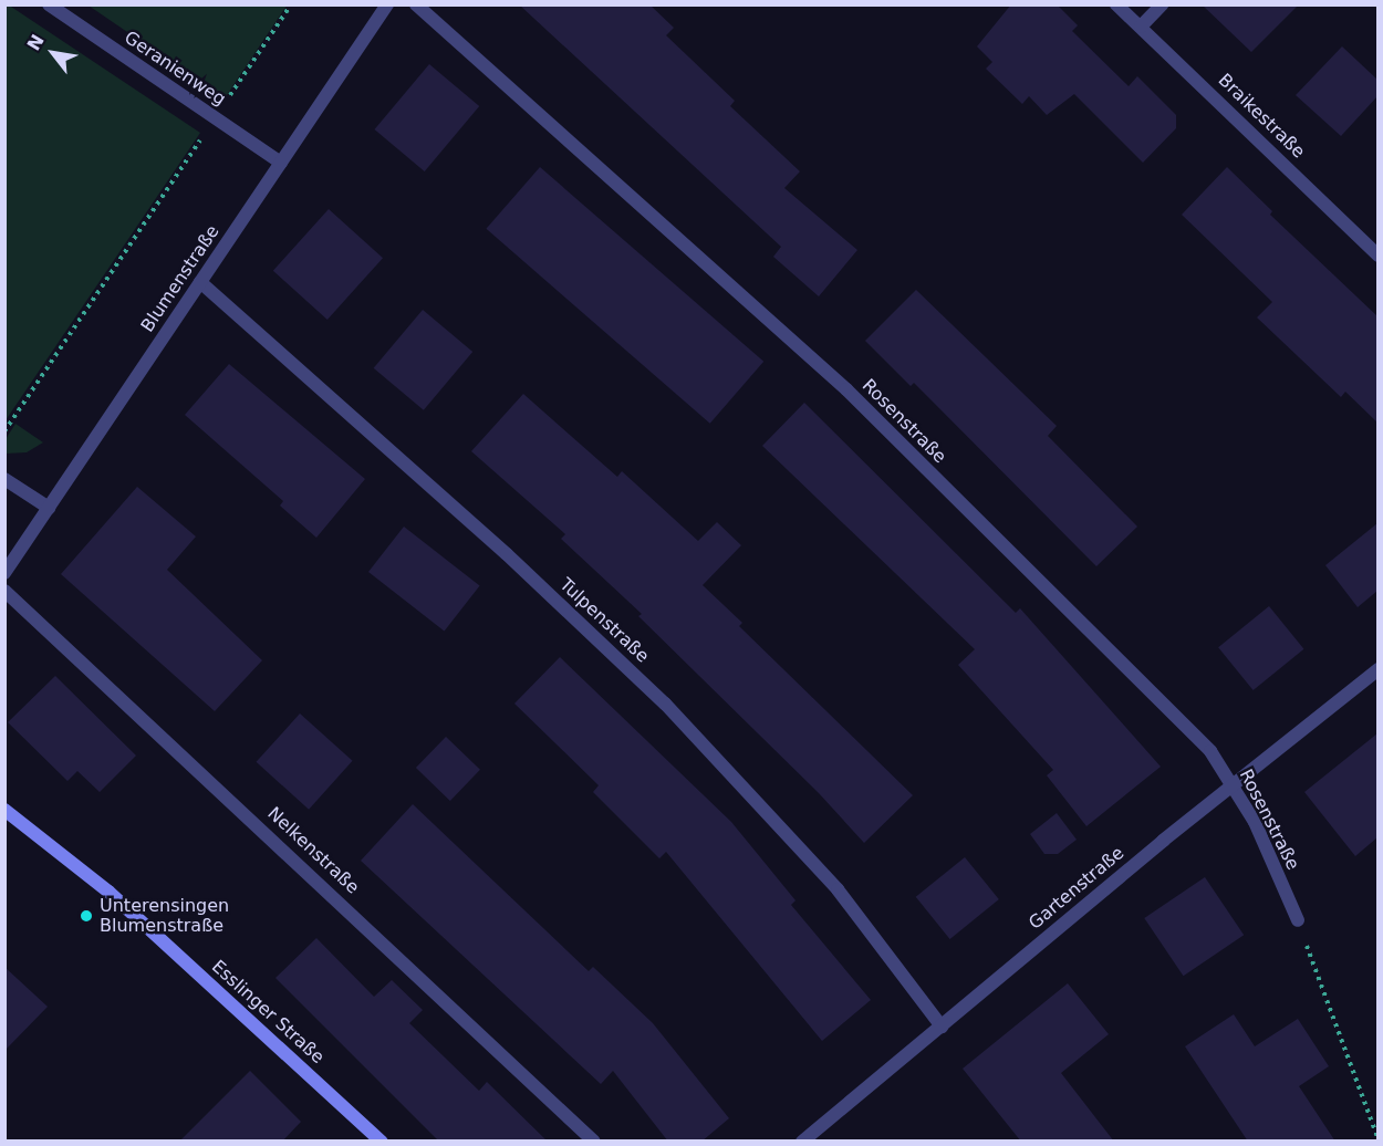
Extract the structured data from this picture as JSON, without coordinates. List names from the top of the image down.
{
  "streets": {
    "street": [
      "Geranienweg",
      "Braikestraße",
      "Blumenstraße",
      "Rosenstraße",
      "Tulpenstraße",
      "Nelkenstraße",
      "Gartenstraße",
      "Esslinger Straße"
    ]
  },
  "crossings": [
    ["Geranienweg", "Blumenstraße"],
    ["Blumenstraße", "Tulpenstraße"],
    ["Rosenstraße", "Gartenstraße"],
    ["Tulpenstraße", "Gartenstraße"]
  ],
  "places": ["Unterensingen Blumenstraße"],
  "north": "top left"
}
